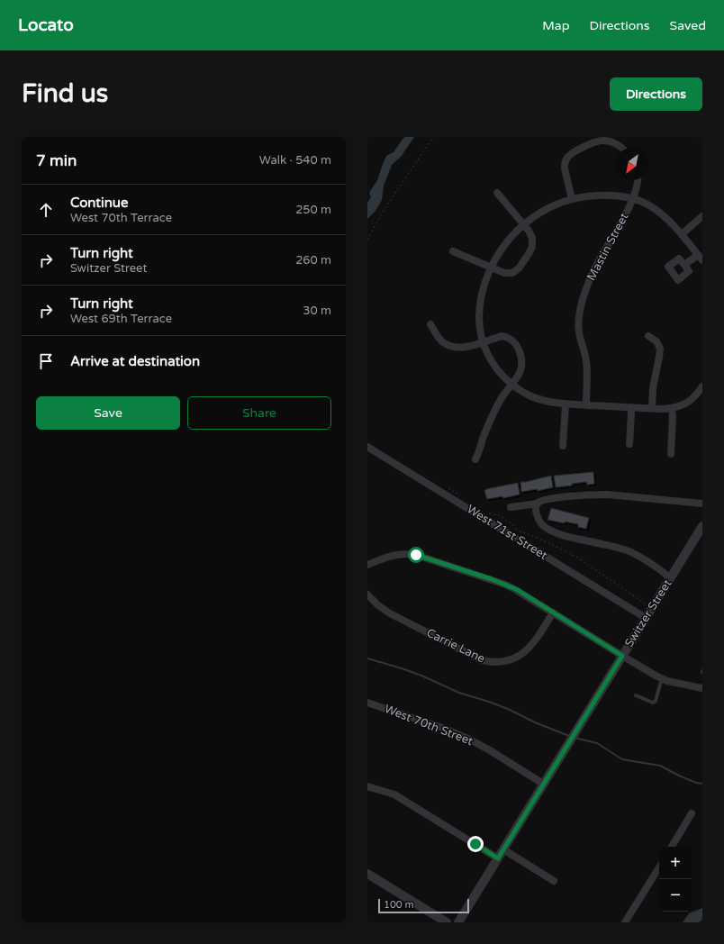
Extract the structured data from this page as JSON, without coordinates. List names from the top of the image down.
{
  "streets": {
    "street": [
      "Mastin Street",
      "West 71st Street",
      "Switzer Street",
      "Carrie Lane",
      "West 70th Street"
    ]
  },
  "crossings": [
    ["West 71st Street", "Switzer Street"],
    ["Switzer Street", "West 70th Street"]
  ],
  "scale_bar": "100 m",
  "north": "bottom left",
  "page": {
    "header": "Locato",
    "nav": ["Map", "Directions", "Saved"],
    "buttons": [
      "Directions",
      ["Save", "Share"]
    ],
    "title": "Find us",
    "heading": ["7 min", "Walk · 540 m"],
    "list": [
      ["Continue", "West 70th Terrace", "250 m"],
      ["Turn right", "Switzer Street", "260 m"],
      ["Turn right", "West 69th Terrace", "30 m"],
      "Arrive at destination"
    ],
    "map_buttons": ["+", "−"],
    "scale": "100 m"
  }
}
